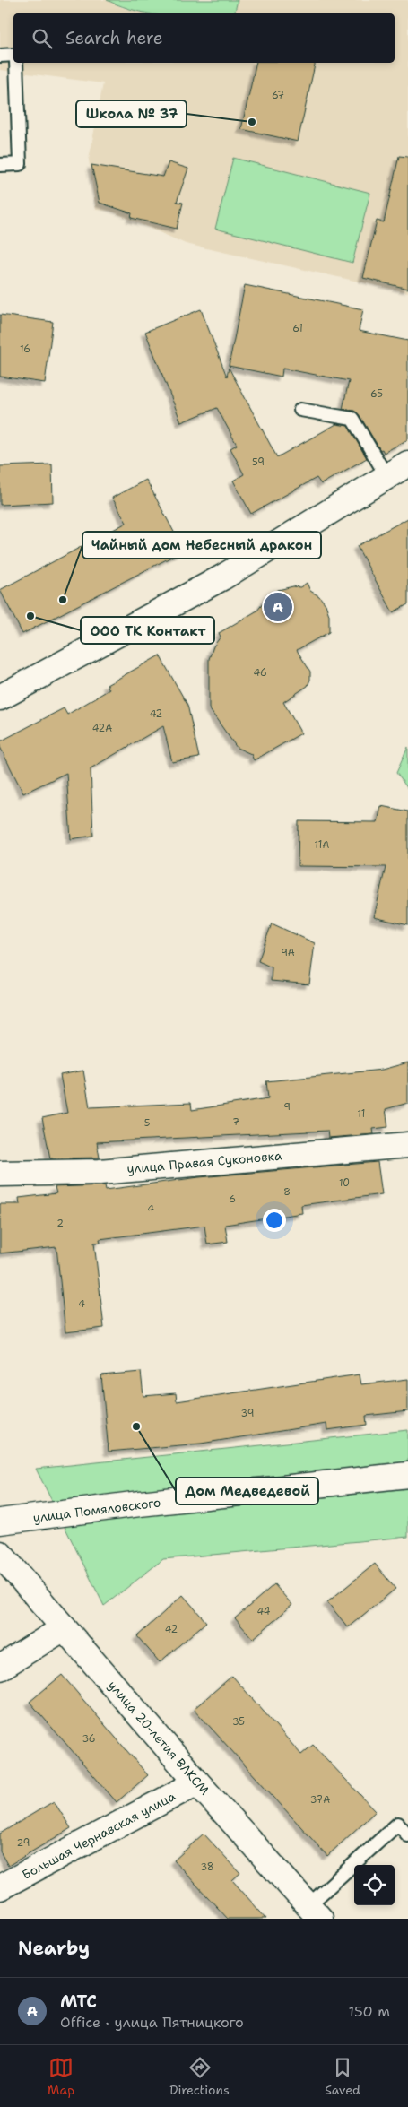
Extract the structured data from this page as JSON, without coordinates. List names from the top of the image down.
{
  "streets": {
    "street": [
      "улица Правая Суконовка",
      "улица Помяловского",
      "улица 20-летия ВЛКСМ",
      "Большая Чернавская улица"
    ]
  },
  "crossings": [
    ["улица 20-летия ВЛКСМ", "Большая Чернавская улица"]
  ],
  "places": [
    "Школа № 37",
    "Чайный дом Небесный дракон",
    "ООО ТК Контакт",
    "Дом Медведевой"
  ],
  "house_numbers": [
    "67",
    "61",
    "16",
    "65",
    "59",
    "46",
    "42",
    "42А",
    "11А",
    "9А",
    "9",
    "11",
    "7",
    "5",
    "10",
    "8",
    "6",
    "4",
    "2",
    "4",
    "39",
    "44",
    "42",
    "35",
    "36",
    "37А",
    "29",
    "38"
  ],
  "page": {
    "search": "Search here",
    "pins": "A",
    "heading": "Nearby",
    "list": [
      {
        "mark": "A",
        "name": "МТС",
        "note": "Office · улица Пятницкого",
        "value": "150 m"
      }
    ],
    "nav": ["Map", "Directions", "Saved"]
  }
}
